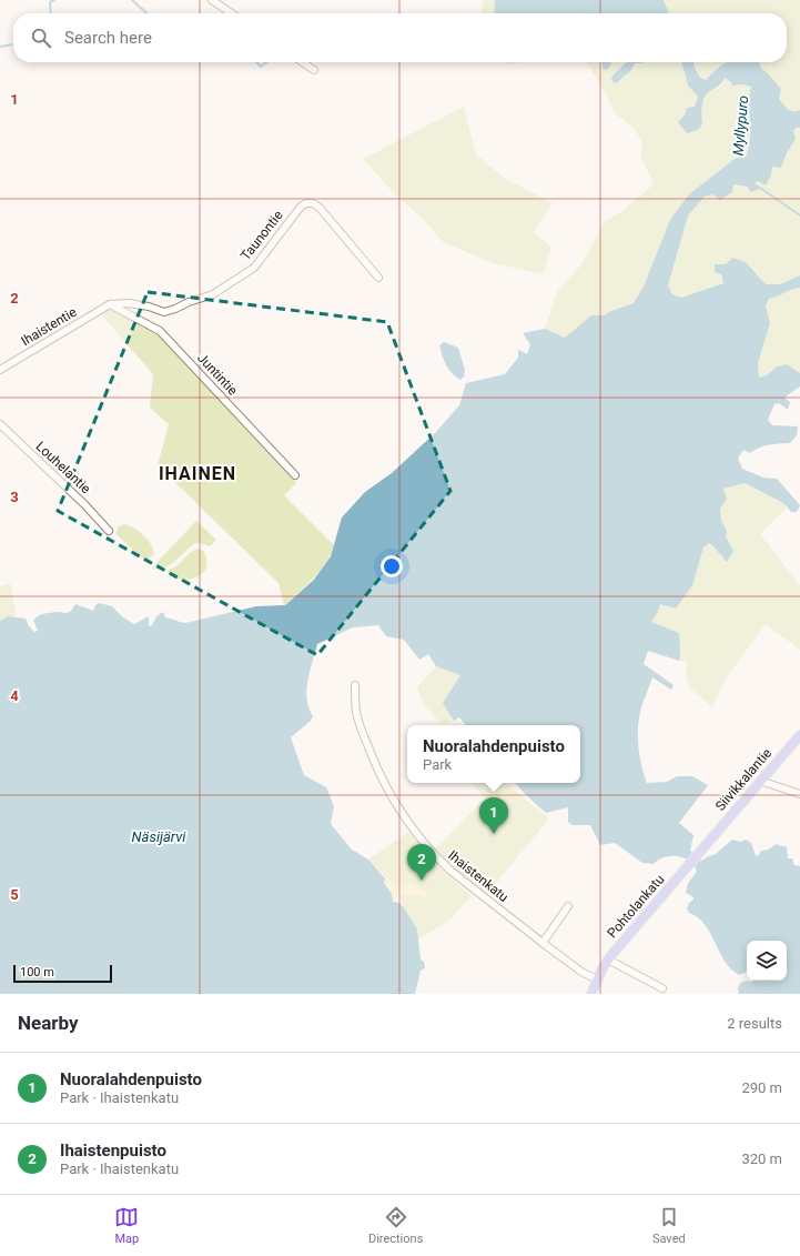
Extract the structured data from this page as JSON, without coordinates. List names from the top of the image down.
{
  "streets": {
    "main road": ["Siivikkalantie", "Pohtolankatu"],
    "street": [
      "Taunontie",
      "Ihaistentie",
      "Juntintie",
      "Louhelantie",
      "Ihaistenkatu"
    ]
  },
  "crossings": [
    ["Taunontie", "Ihaistentie"],
    ["Taunontie", "Juntintie"],
    ["Ihaistentie", "Juntintie"],
    ["Siivikkalantie", "Pohtolankatu"],
    ["Ihaistenkatu", "Pohtolankatu"]
  ],
  "districts": ["IHAINEN"],
  "water": ["Myllypuro", "Näsijärvi"],
  "scale_bar": "100 m",
  "page": {
    "search": "Search here",
    "popup": ["Nuoralahdenpuisto", "Park"],
    "pins": ["1", "2"],
    "scale": "100 m",
    "heading": ["Nearby", "2 results"],
    "list": [
      {
        "mark": "1",
        "name": "Nuoralahdenpuisto",
        "note": "Park · Ihaistenkatu",
        "value": "290 m"
      },
      {
        "mark": "2",
        "name": "Ihaistenpuisto",
        "note": "Park · Ihaistenkatu",
        "value": "320 m"
      }
    ],
    "nav": ["Map", "Directions", "Saved"]
  },
  "grid": {
    "rows": [
      "1",
      "2",
      "3",
      "4",
      "5"
    ]
  }
}
